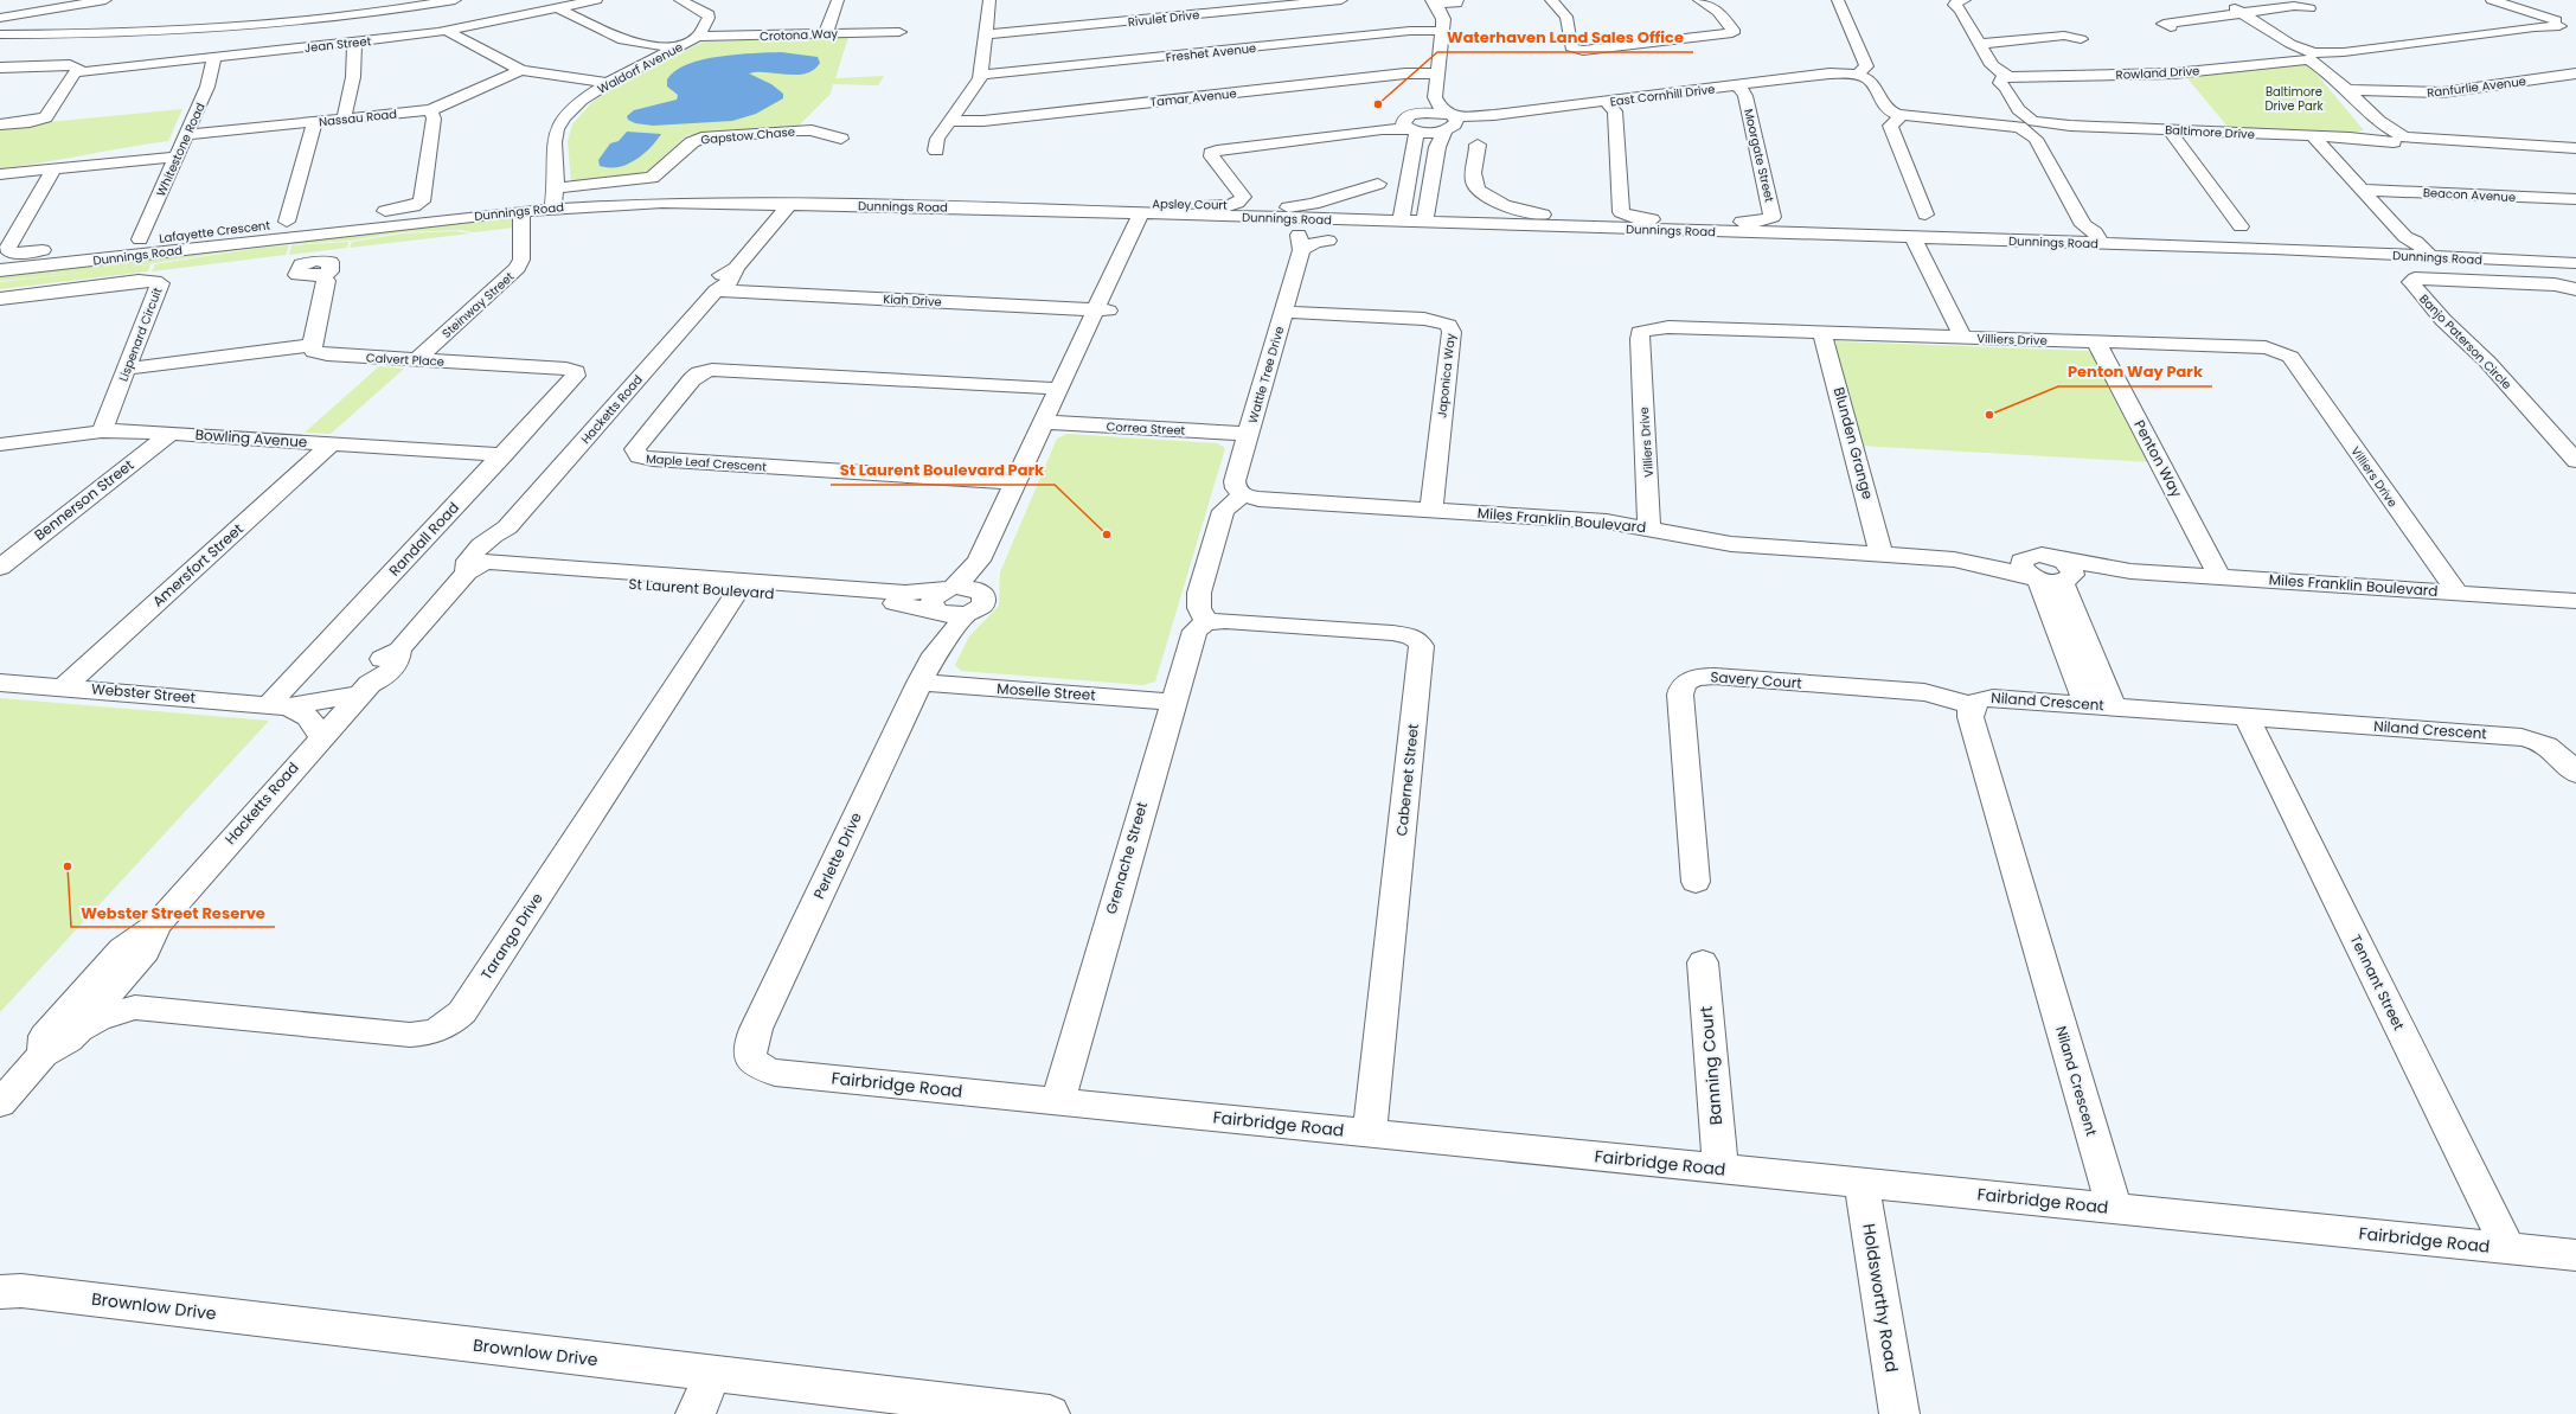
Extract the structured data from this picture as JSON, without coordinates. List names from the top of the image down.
{
  "streets": {
    "main road": [
      "Rivulet Drive",
      "Crotona Way",
      "Jean Street",
      "Freshet Avenue",
      "Waldorf Avenue",
      "Rowland Drive",
      "Ranfurlie Avenue",
      "East Cornhill Drive",
      "Tamar Avenue",
      "Nassau Road",
      "Baltimore Drive",
      "Gapstow Chase",
      "Whitestone Road",
      "Moorgate Street",
      "Beacon Avenue",
      "Apsley Court",
      "Dunnings Road",
      "Lafayette Crescent",
      "Kiah Drive",
      "Steinway Street",
      "Lispenard Circuit",
      "Villiers Drive",
      "Banjo Paterson Circle",
      "Calvert Place",
      "Wattle Tree Drive",
      "Japonica Way",
      "Hacketts Road",
      "Correa Street",
      "Bowling Avenue",
      "Blunden Grange",
      "Penton Way",
      "Maple Leaf Crescent",
      "Bennerson Street",
      "Miles Franklin Boulevard",
      "Randall Road",
      "Amersfort Street",
      "St Laurent Boulevard",
      "Savery Court",
      "Moselle Street",
      "Webster Street",
      "Niland Crescent",
      "Cabernet Street",
      "Perlette Drive",
      "Grenache Street",
      "Tarango Drive",
      "Tennant Street",
      "Banning Court",
      "Fairbridge Road",
      "Holdsworthy Road",
      "Brownlow Drive"
    ]
  },
  "crossings": [
    ["Crotona Way", "Waldorf Avenue"],
    ["Jean Street", "Whitestone Road"],
    ["Waldorf Avenue", "Gapstow Chase"],
    ["Waldorf Avenue", "Dunnings Road"],
    ["East Cornhill Drive", "Moorgate Street"],
    ["Nassau Road", "Whitestone Road"],
    ["Nassau Road", "Lafayette Crescent"],
    ["Whitestone Road", "Lafayette Crescent"],
    ["Dunnings Road", "Steinway Street"],
    ["Dunnings Road", "Hacketts Road"],
    ["Kiah Drive", "Hacketts Road"],
    ["Steinway Street", "Calvert Place"],
    ["Lispenard Circuit", "Bowling Avenue"],
    ["Villiers Drive", "Blunden Grange"],
    ["Villiers Drive", "Penton Way"],
    ["Villiers Drive", "Miles Franklin Boulevard"],
    ["Calvert Place", "Randall Road"],
    ["Wattle Tree Drive", "Japonica Way"],
    ["Wattle Tree Drive", "Correa Street"],
    ["Wattle Tree Drive", "Miles Franklin Boulevard"],
    ["Japonica Way", "Miles Franklin Boulevard"],
    ["Hacketts Road", "St Laurent Boulevard"],
    ["Hacketts Road", "Webster Street"],
    ["Hacketts Road", "Tarango Drive"],
    ["Bowling Avenue", "Bennerson Street"],
    ["Bowling Avenue", "Randall Road"],
    ["Bowling Avenue", "Amersfort Street"],
    ["Blunden Grange", "Miles Franklin Boulevard"],
    ["Penton Way", "Miles Franklin Boulevard"],
    ["Randall Road", "Webster Street"],
    ["Amersfort Street", "Webster Street"],
    ["St Laurent Boulevard", "Perlette Drive"],
    ["St Laurent Boulevard", "Tarango Drive"],
    ["Savery Court", "Niland Crescent"],
    ["Moselle Street", "Perlette Drive"],
    ["Moselle Street", "Grenache Street"],
    ["Niland Crescent", "Tennant Street"],
    ["Niland Crescent", "Fairbridge Road"],
    ["Cabernet Street", "Grenache Street"],
    ["Cabernet Street", "Fairbridge Road"],
    ["Perlette Drive", "Fairbridge Road"],
    ["Grenache Street", "Fairbridge Road"],
    ["Tennant Street", "Fairbridge Road"],
    ["Banning Court", "Fairbridge Road"],
    ["Fairbridge Road", "Holdsworthy Road"]
  ],
  "parks": ["Baltimore Drive Park"],
  "places": [
    "Waterhaven Land Sales Office",
    "Penton Way Park",
    "St Laurent Boulevard Park",
    "Webster Street Reserve"
  ]
}
